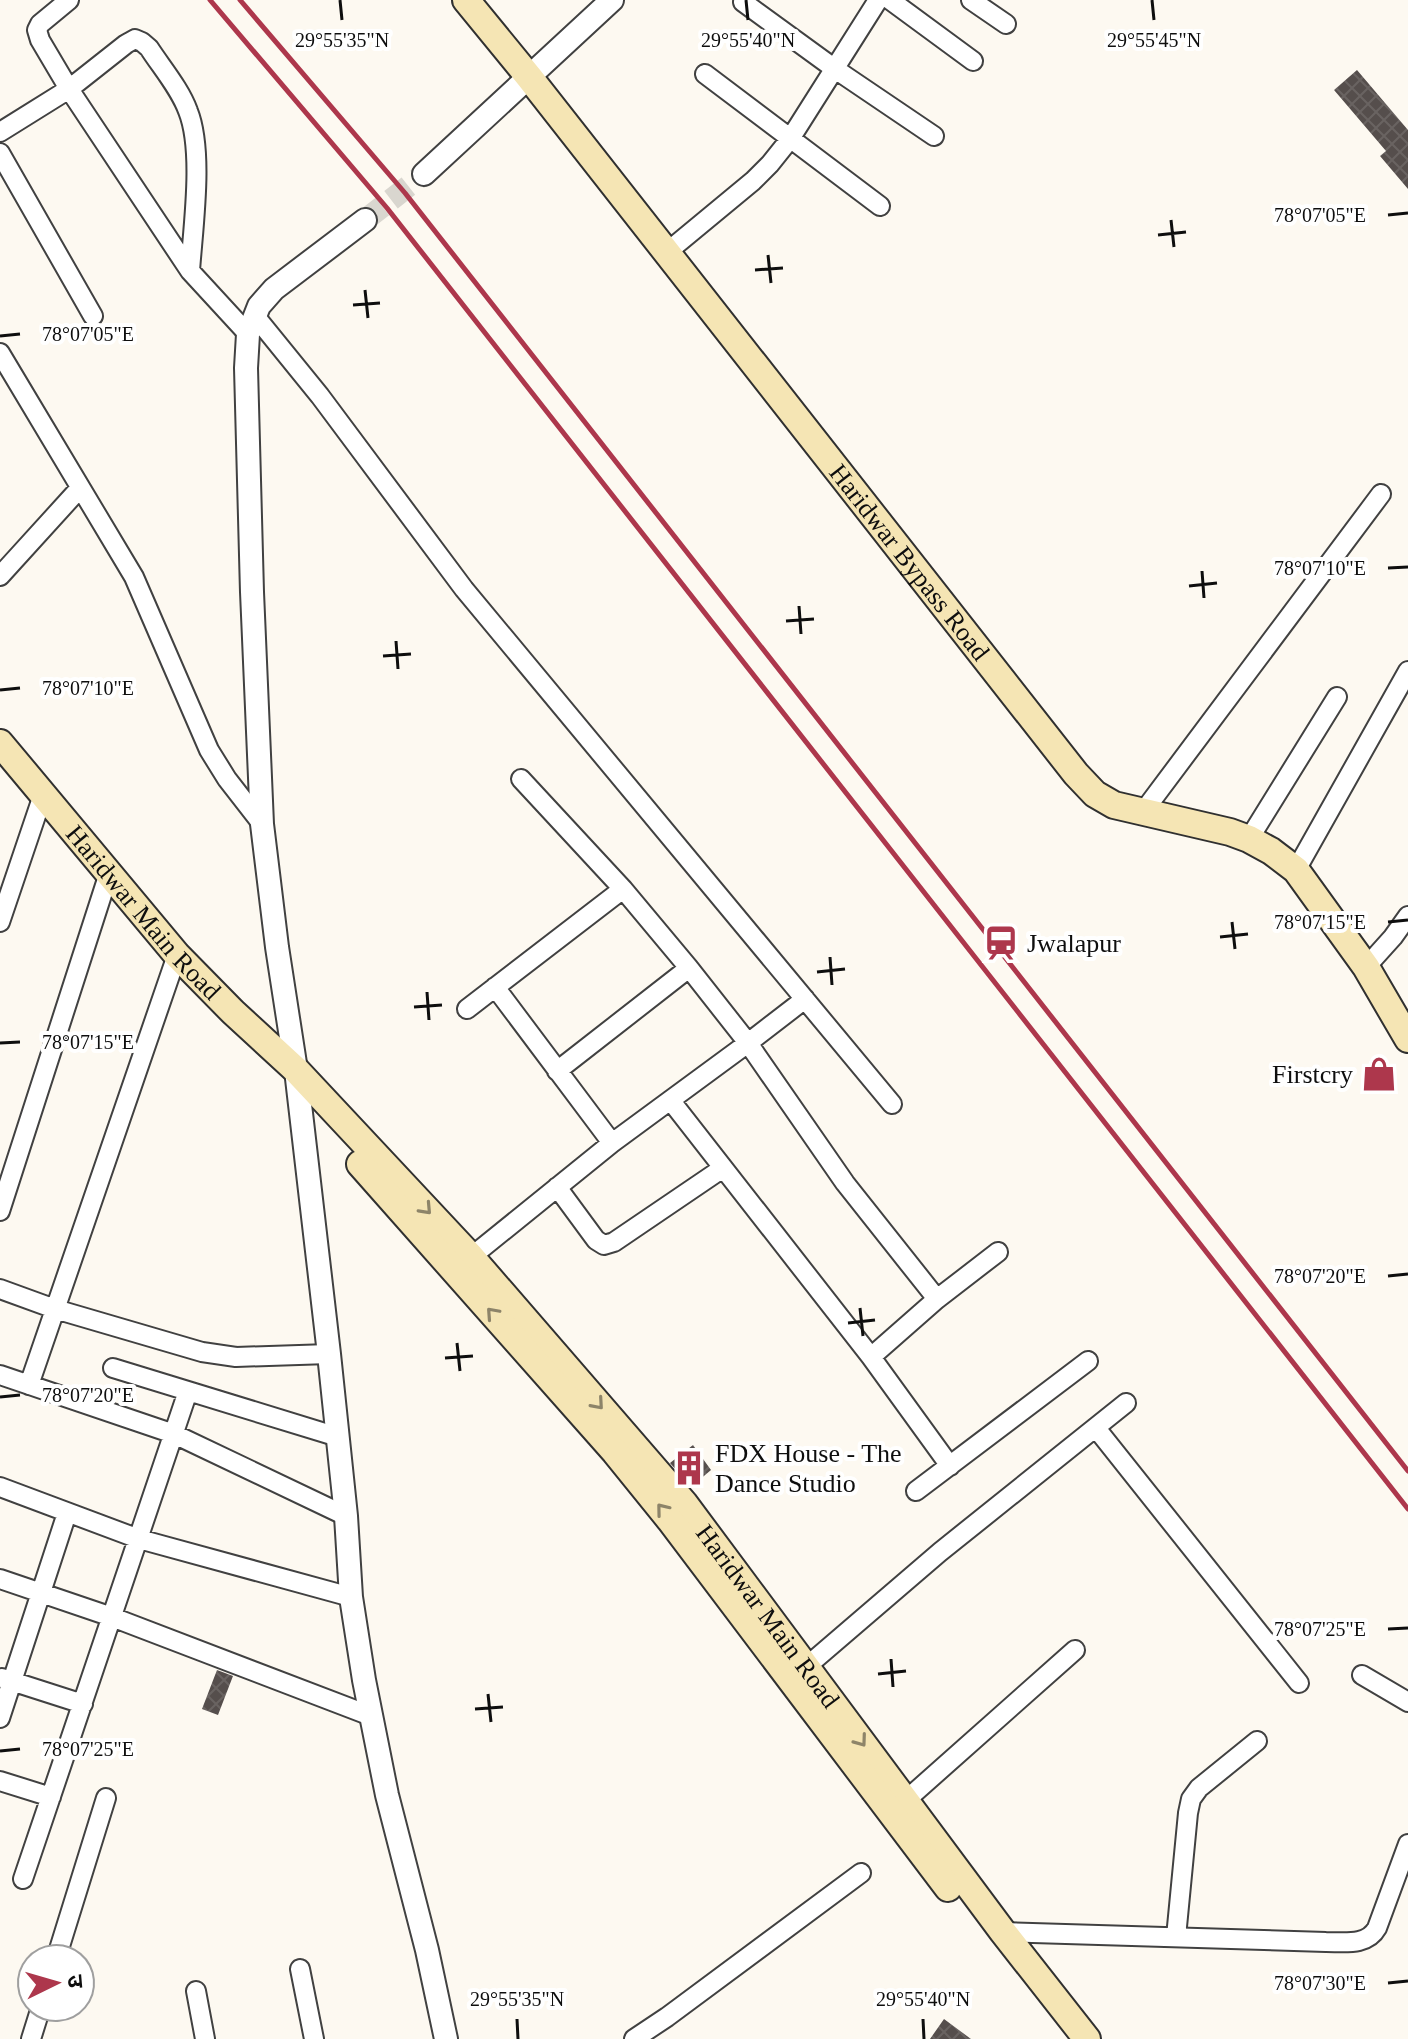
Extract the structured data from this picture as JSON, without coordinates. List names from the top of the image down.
{
  "streets": {
    "main road": ["Haridwar Bypass Road", "Haridwar Main Road"]
  },
  "places": {
    "station": ["Jwalapur"],
    "shop": ["Firstcry"],
    "building": ["FDX House - The Dance Studio"]
  },
  "north": "right",
  "coordinates": [
    "29°55'35\"N",
    "29°55'40\"N",
    "29°55'45\"N",
    "78°07'05\"E",
    "78°07'10\"E",
    "78°07'15\"E",
    "78°07'20\"E",
    "78°07'25\"E",
    "78°07'30\"E"
  ]
}
